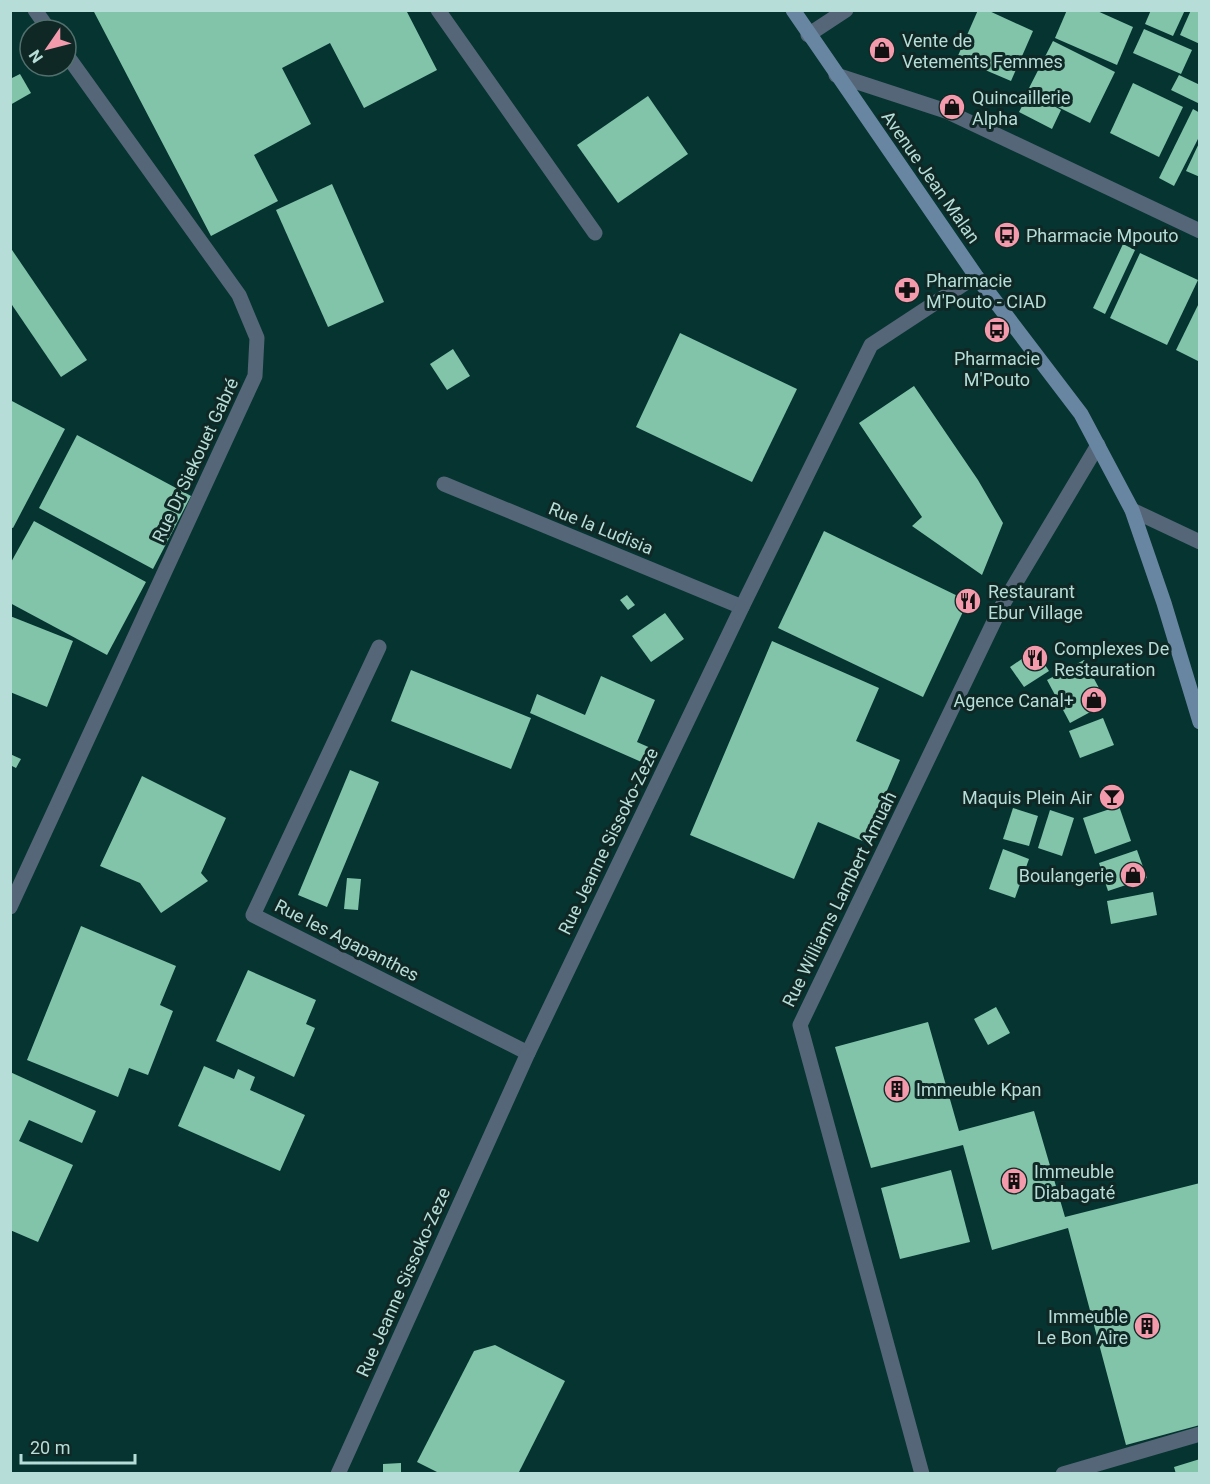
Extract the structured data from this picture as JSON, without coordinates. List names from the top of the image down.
{
  "streets": {
    "main road": ["Avenue Jean Malan"],
    "street": [
      "Rue Dr Siekouet Gabré",
      "Rue la Ludisia",
      "Rue Jeanne Sissoko-Zeze",
      "Rue Williams Lambert Amuah",
      "Rue les Agapanthes"
    ]
  },
  "crossings": [
    ["Avenue Jean Malan", "Rue Jeanne Sissoko-Zeze"],
    ["Avenue Jean Malan", "Rue Williams Lambert Amuah"],
    ["Rue la Ludisia", "Rue Jeanne Sissoko-Zeze"],
    ["Rue Jeanne Sissoko-Zeze", "Rue les Agapanthes"]
  ],
  "places": {
    "shop": [
      "Vente de Vetements Femmes",
      "Quincaillerie Alpha",
      "Agence Canal+",
      "Boulangerie"
    ],
    "bus stop": ["Pharmacie Mpouto", "Pharmacie M'Pouto"],
    "pharmacy": ["Pharmacie M'Pouto - CIAD"],
    "restaurant": ["Restaurant Ebur Village", "Complexes De Restauration"],
    "bar": ["Maquis Plein Air"],
    "building": ["Immeuble Kpan", "Immeuble Diabagaté", "Immeuble Le Bon Aire"]
  },
  "scale_bar": "20 m",
  "north": "bottom left"
}
